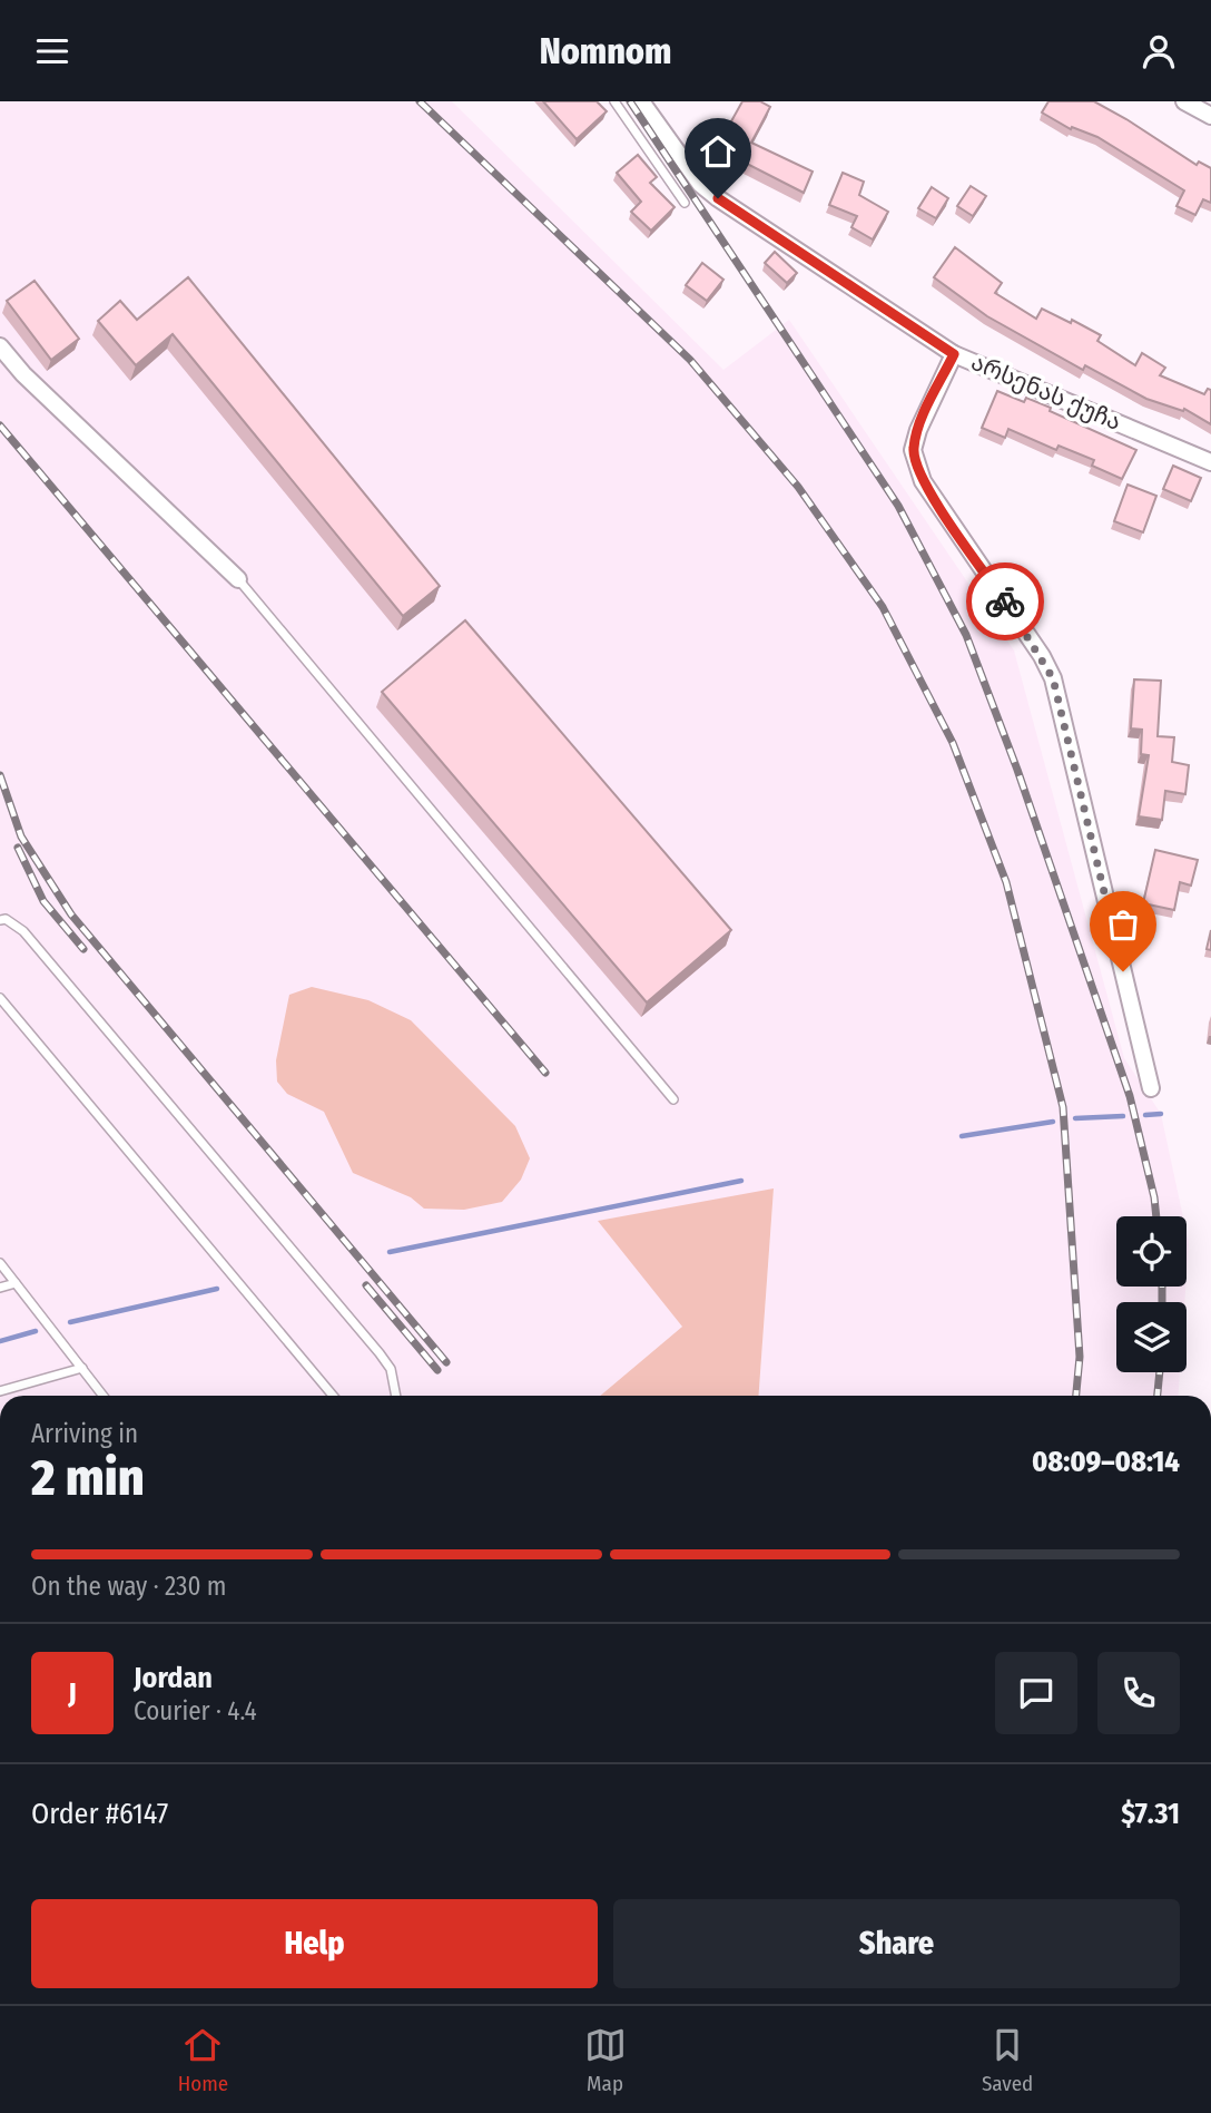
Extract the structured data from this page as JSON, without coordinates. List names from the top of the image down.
{
  "streets": {
    "street": ["არსენას ქუჩა"]
  },
  "page": {
    "header": "Nomnom",
    "heading": ["2 min", "Arriving in", "08:09–08:14"],
    "panel": [
      "Jordan",
      "Courier · 4.4",
      "Order #6147",
      "$7.31"
    ],
    "bar": "On the way · 230 m",
    "round": "J",
    "buttons": ["Help", "Share"],
    "tabs": ["Home", "Map", "Saved"]
  }
}
